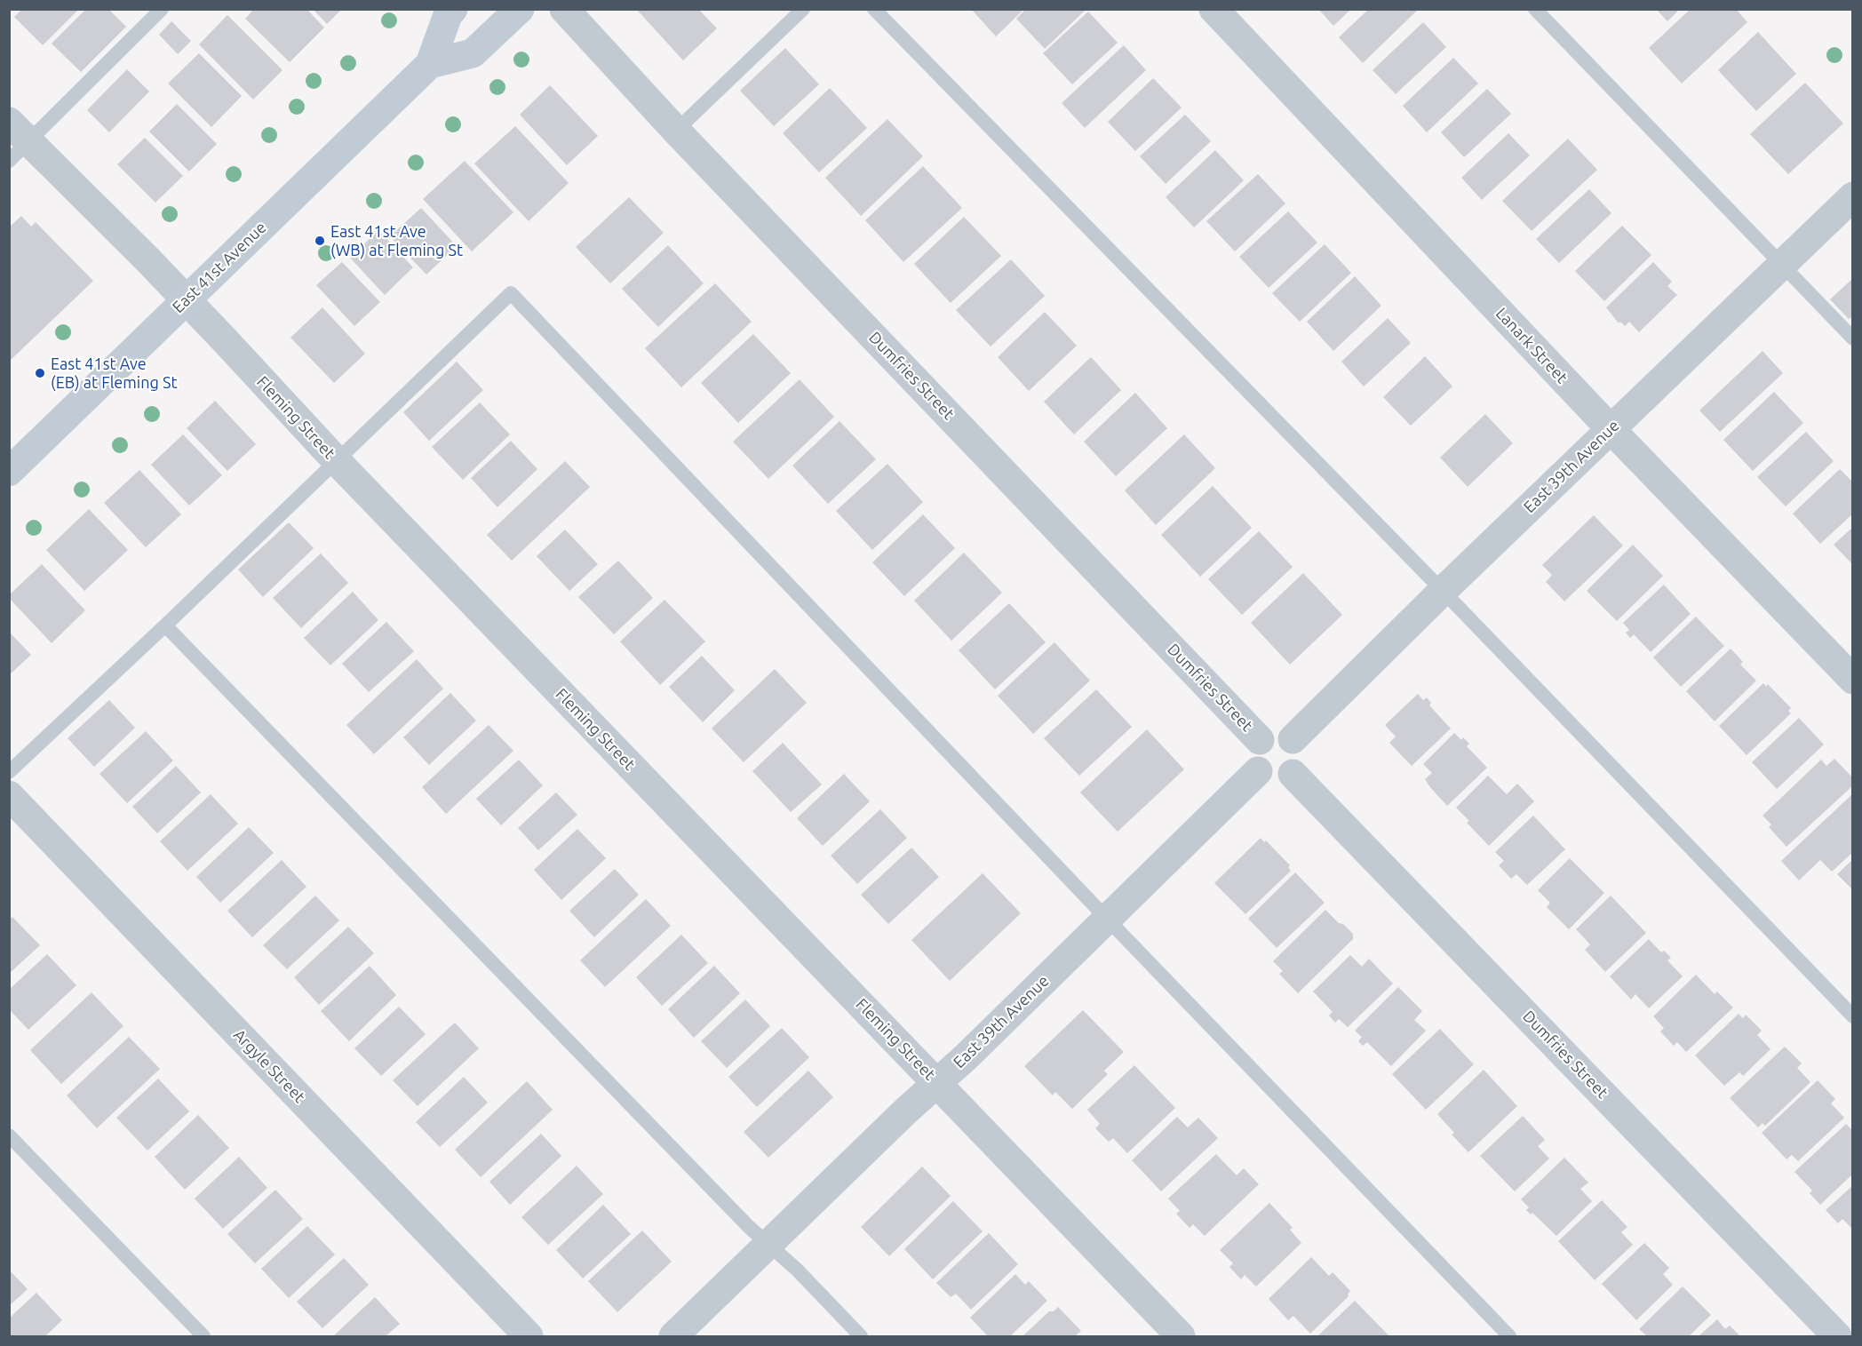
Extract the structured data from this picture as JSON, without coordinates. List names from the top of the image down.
{
  "streets": {
    "main road": ["East 41st Avenue"],
    "street": [
      "Lanark Street",
      "Dumfries Street",
      "Fleming Street",
      "East 39th Avenue",
      "Argyle Street"
    ]
  },
  "crossings": [
    ["East 41st Avenue", "Fleming Street"],
    ["Lanark Street", "East 39th Avenue"],
    ["Dumfries Street", "East 39th Avenue"],
    ["Fleming Street", "East 39th Avenue"]
  ],
  "places": ["East 41st Ave (WB) at Fleming St", "East 41st Ave (EB) at Fleming St"]
}
